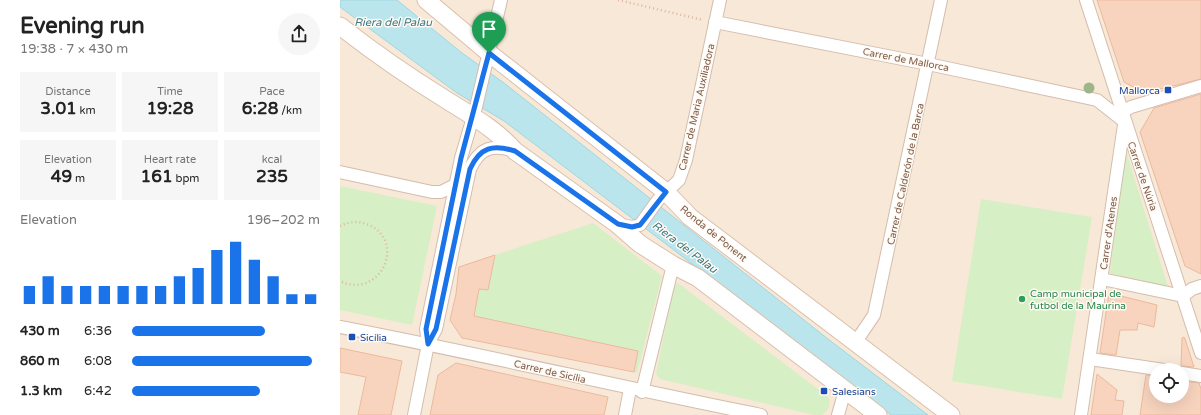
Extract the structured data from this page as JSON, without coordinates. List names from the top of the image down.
{
  "streets": {
    "main road": ["Ronda de Ponent"],
    "street": [
      "Carrer de Mallorca",
      "Carrer de Maria Auxiliadora",
      "Carrer de Calderón de la Barca",
      "Carrer de Núria",
      "Carrer d'Atenes",
      "Carrer de Sicília"
    ]
  },
  "crossings": [
    ["Carrer de Mallorca", "Carrer de Maria Auxiliadora"],
    ["Carrer de Mallorca", "Carrer de Calderón de la Barca"],
    ["Carrer de Mallorca", "Carrer de Núria"],
    ["Carrer de Mallorca", "Carrer d'Atenes"],
    ["Carrer de Maria Auxiliadora", "Ronda de Ponent"],
    ["Carrer de Calderón de la Barca", "Ronda de Ponent"],
    ["Carrer de Núria", "Carrer d'Atenes"]
  ],
  "water": ["Riera del Palau"],
  "places": {
    "transit": ["Mallorca", "Sicília", "Salesians"],
    "other": ["Camp municipal de futbol de la Maurina"]
  },
  "page": {
    "heading": ["Evening run", "19:38 · 7 × 430 m"],
    "stats": [
      ["Distance", "3.01 km"],
      ["Time", "19:28"],
      ["Pace", "6:28 /km"],
      ["Elevation", "49 m"],
      ["Heart rate", "161 bpm"],
      ["kcal", "235"]
    ],
    "chart": ["Elevation", "196–202 m"],
    "list": [
      {
        "name": "430 m",
        "note": "6:36"
      },
      {
        "name": "860 m",
        "note": "6:08"
      },
      {
        "name": "1.3 km",
        "note": "6:42"
      }
    ]
  }
}
